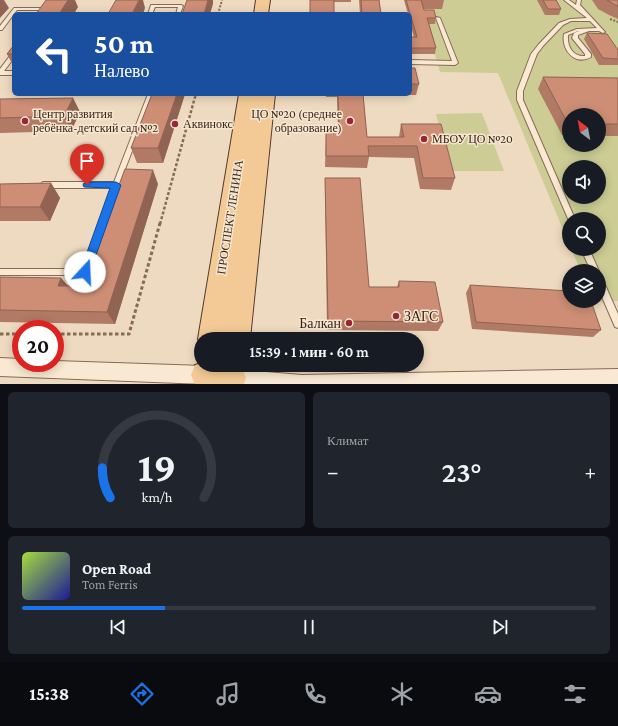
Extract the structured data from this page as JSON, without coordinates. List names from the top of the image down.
{
  "streets": {
    "main road": ["ПРОСПЕКТ ЛЕНИНА"]
  },
  "places": [
    "Центр развития ребёнка-детский сад №2",
    "ЦО №20 (среднее образование)",
    "Аквинокс",
    "МБОУ ЦО №20",
    "ЗАГС",
    "Балкан"
  ],
  "north": "top left",
  "page": {
    "turn": ["50 m", "Налево"],
    "limit": "20",
    "trip": "15:39 · 1 мин · 60 m",
    "tile": "Климат",
    "heat": ["−", "23°", "+"],
    "song": ["Open Road", "Tom Ferris"],
    "tabs": "15:38",
    "gauge": ["19", "km/h"]
  }
}
